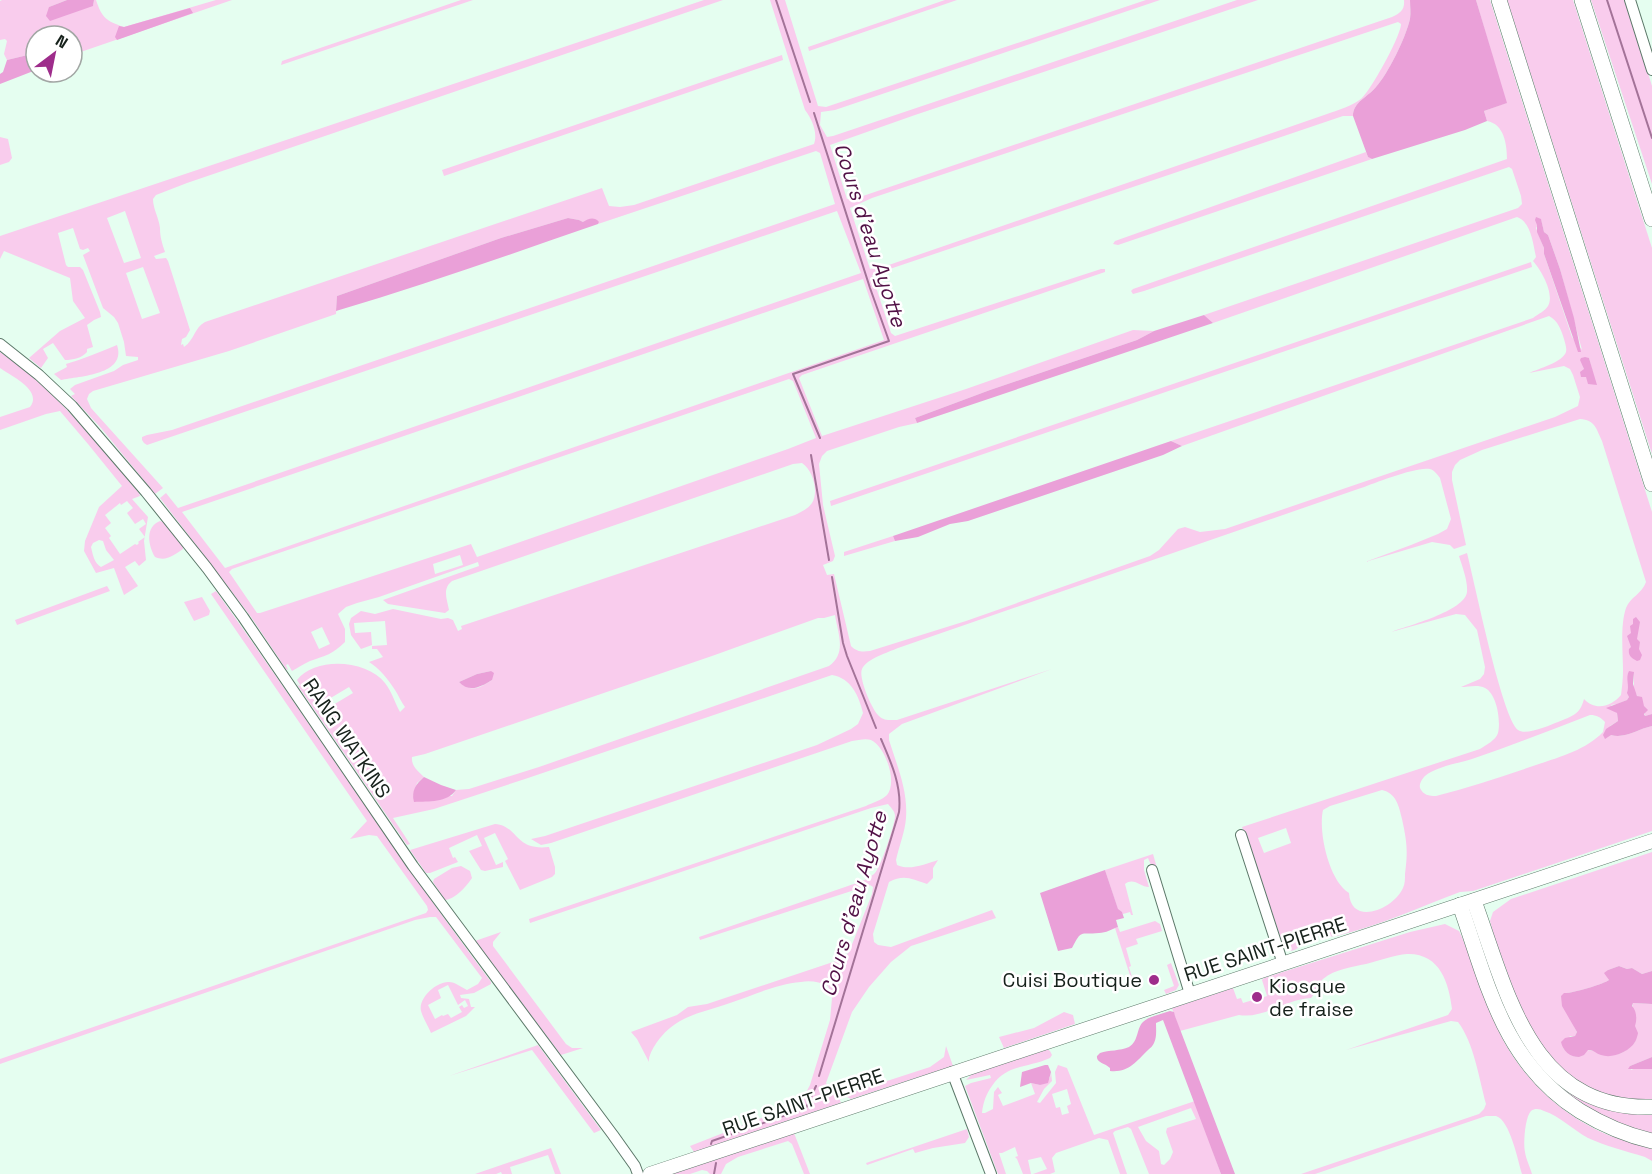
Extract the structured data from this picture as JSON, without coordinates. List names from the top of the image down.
{
  "streets": {
    "main road": ["RUE SAINT-PIERRE"],
    "street": ["RANG WATKINS"]
  },
  "water": ["Cours d'eau Ayotte"],
  "places": ["Cuisi Boutique", "Kiosque de fraise"],
  "north": "top right"
}
